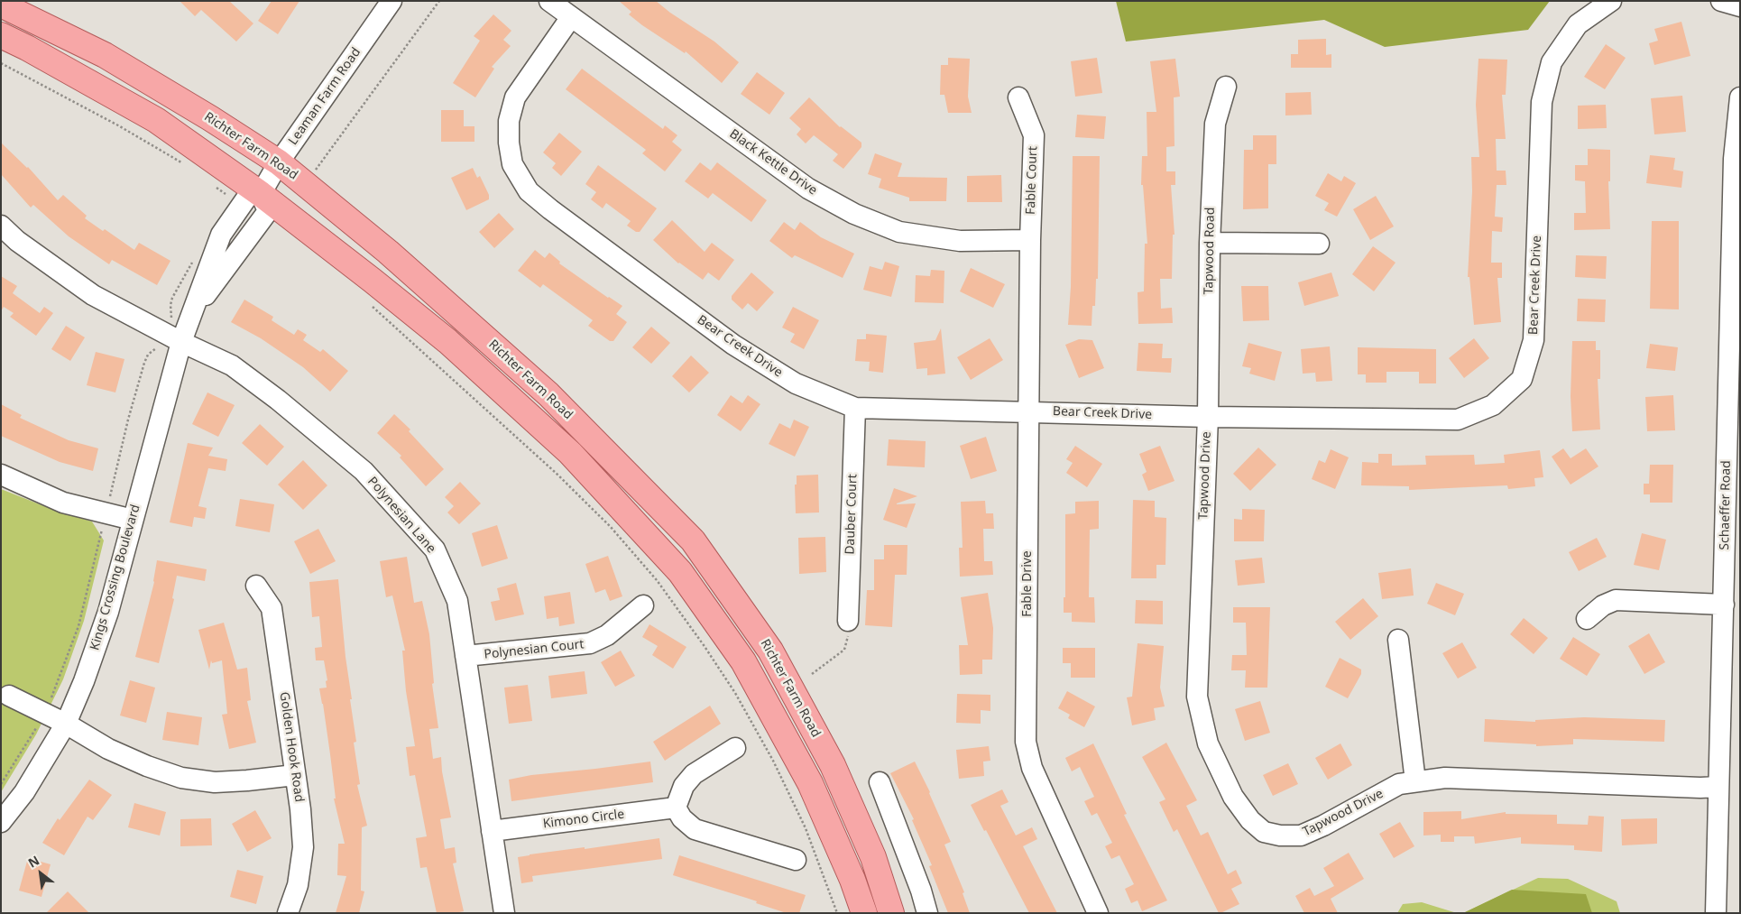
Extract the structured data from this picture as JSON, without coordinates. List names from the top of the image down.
{
  "streets": {
    "main road": ["Richter Farm Road"],
    "street": [
      "Leaman Farm Road",
      "Black Kettle Drive",
      "Fable Court",
      "Tapwood Road",
      "Bear Creek Drive",
      "Tapwood Drive",
      "Schaeffer Road",
      "Dauber Court",
      "Polynesian Lane",
      "Kings Crossing Boulevard",
      "Fable Drive",
      "Polynesian Court",
      "Golden Hook Road",
      "Kimono Circle"
    ]
  },
  "crossings": [
    ["Leaman Farm Road", "Richter Farm Road"],
    ["Leaman Farm Road", "Kings Crossing Boulevard"],
    ["Black Kettle Drive", "Fable Court"],
    ["Black Kettle Drive", "Bear Creek Drive"],
    ["Black Kettle Drive", "Fable Drive"],
    ["Fable Court", "Fable Drive"],
    ["Tapwood Road", "Bear Creek Drive"],
    ["Tapwood Road", "Tapwood Drive"],
    ["Bear Creek Drive", "Tapwood Drive"],
    ["Bear Creek Drive", "Dauber Court"],
    ["Bear Creek Drive", "Fable Drive"],
    ["Tapwood Drive", "Schaeffer Road"],
    ["Polynesian Lane", "Kings Crossing Boulevard"],
    ["Polynesian Lane", "Polynesian Court"],
    ["Polynesian Lane", "Kimono Circle"]
  ],
  "north": "top left"
}
